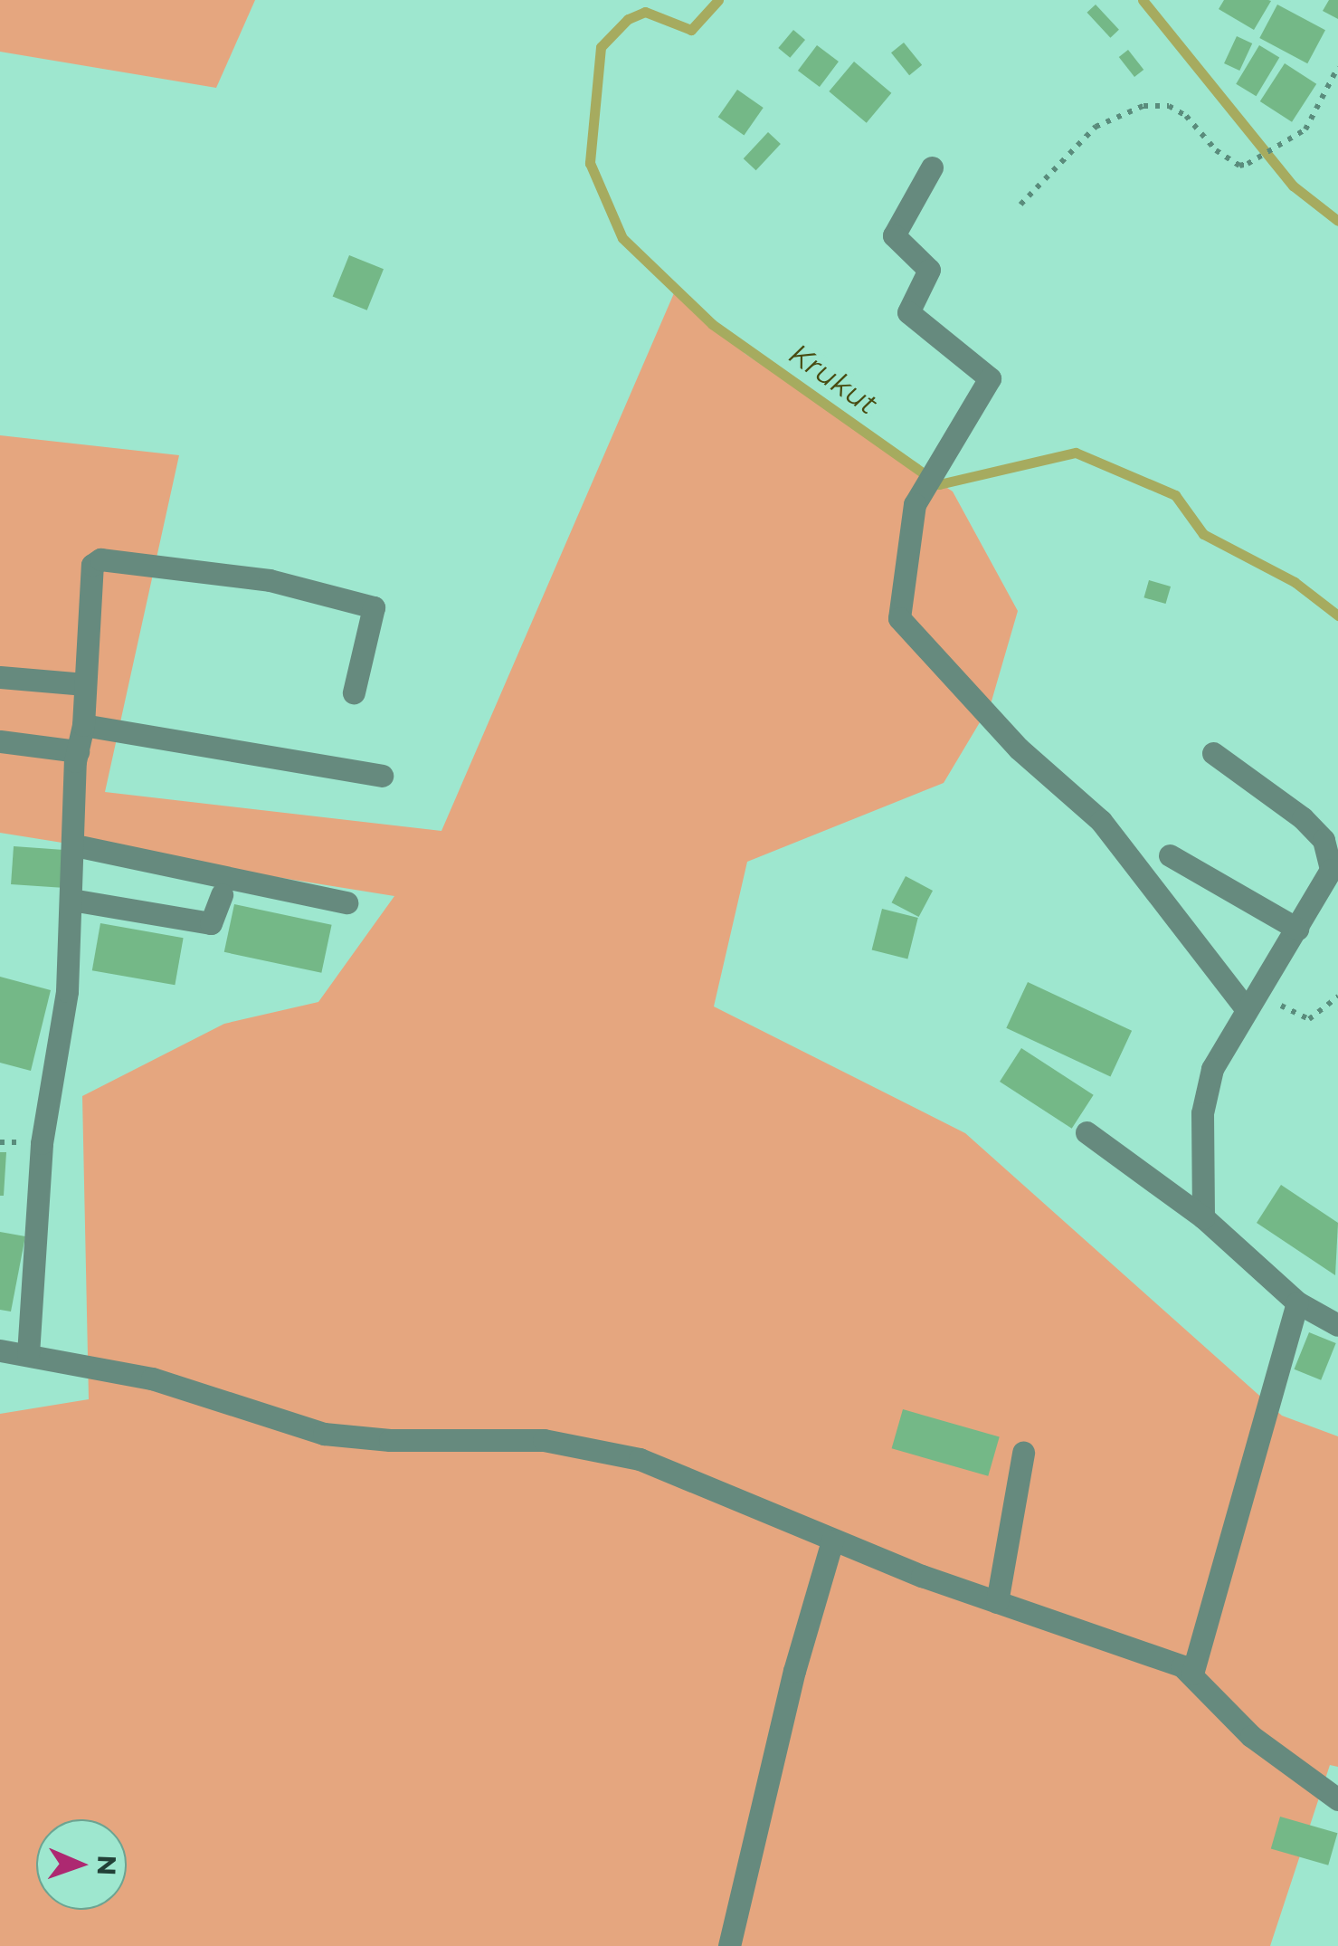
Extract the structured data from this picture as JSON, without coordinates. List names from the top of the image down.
{
  "water": ["Krukut"],
  "north": "right"
}
